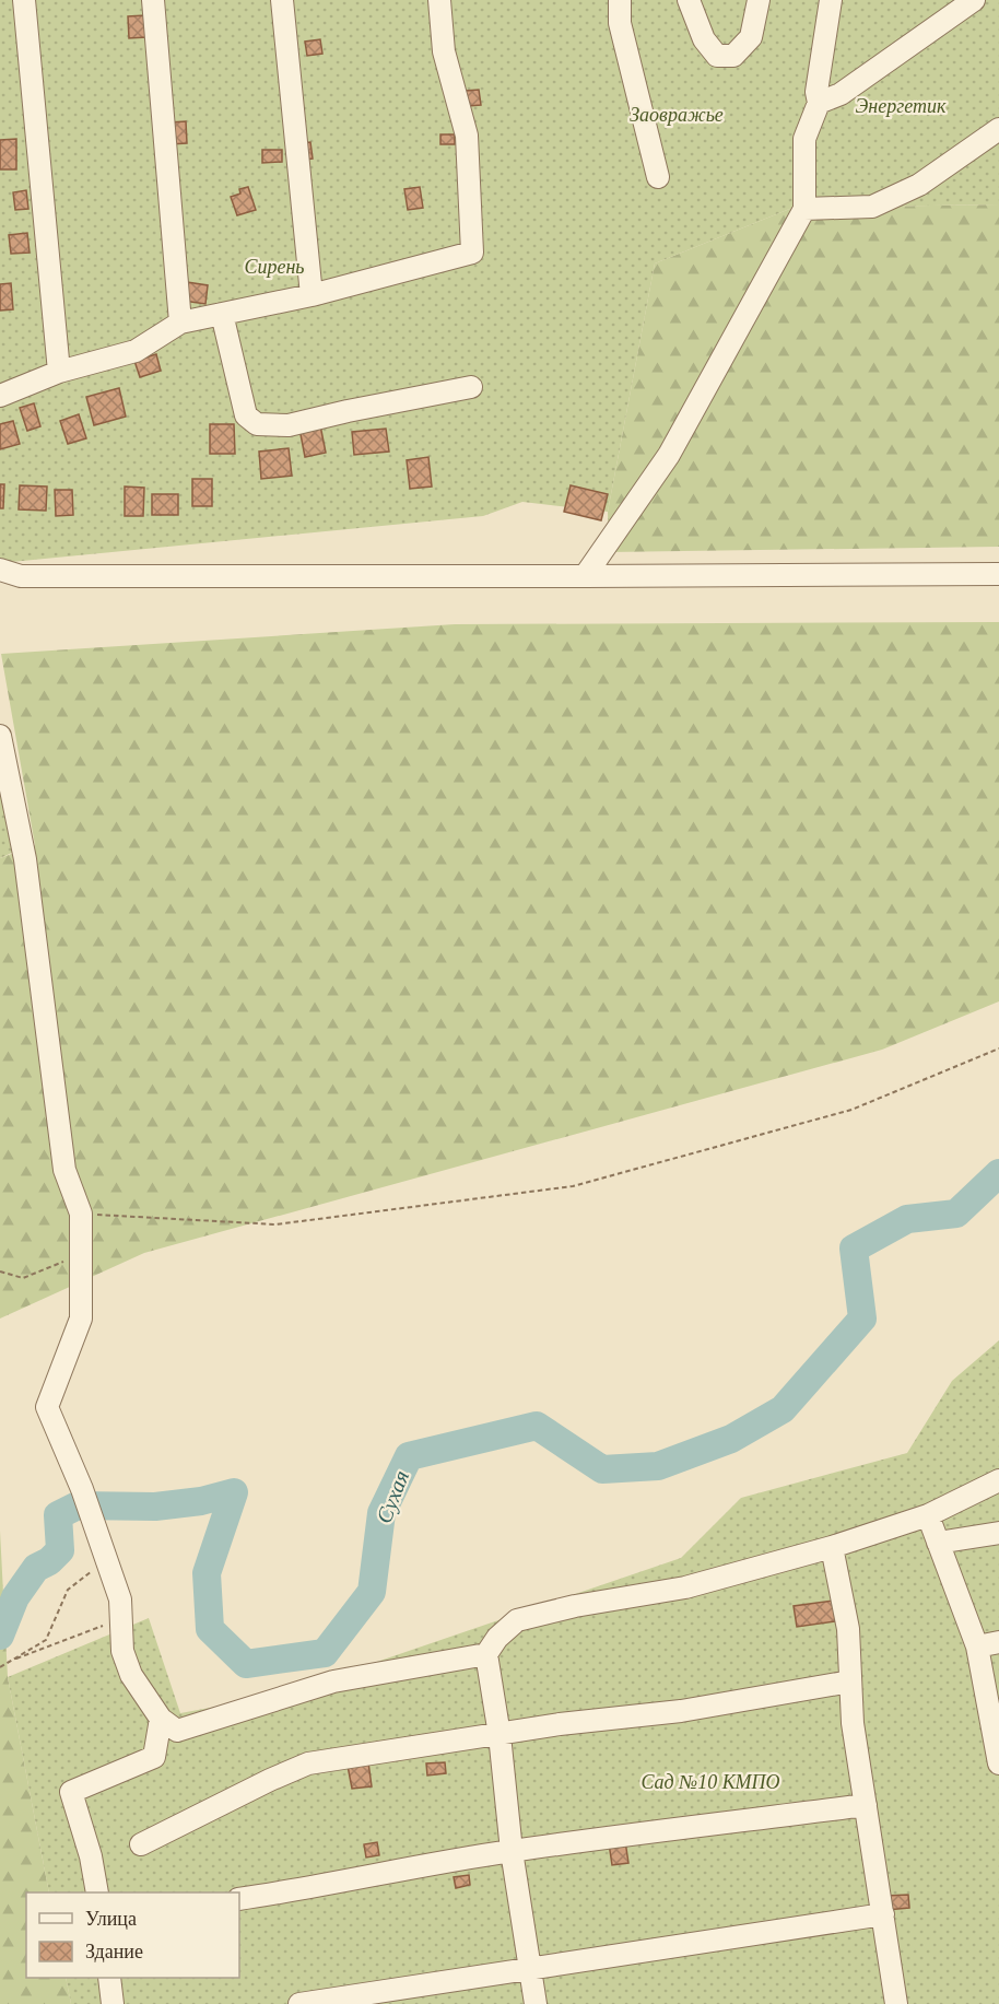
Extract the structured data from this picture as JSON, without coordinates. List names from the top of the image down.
{
  "water": ["Сухая"],
  "parks": [
    "Энергетик",
    "Заовражье",
    "Сирень",
    "Сад №10 КМПО"
  ],
  "legend": ["Улица", "Здание"]
}
